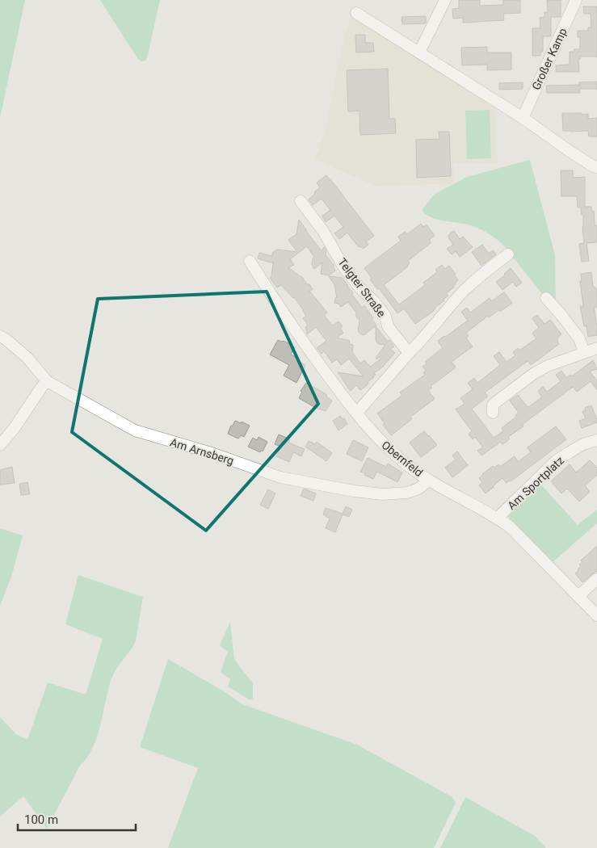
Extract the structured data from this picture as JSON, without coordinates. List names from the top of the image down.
{
  "streets": {
    "street": [
      "Großer Kamp",
      "Telgter Straße",
      "Am Arnsberg",
      "Obernfeld",
      "Am Sportplatz"
    ]
  },
  "crossings": [
    ["Am Arnsberg", "Obernfeld"],
    ["Obernfeld", "Am Sportplatz"]
  ],
  "scale_bar": "100 m"
}
